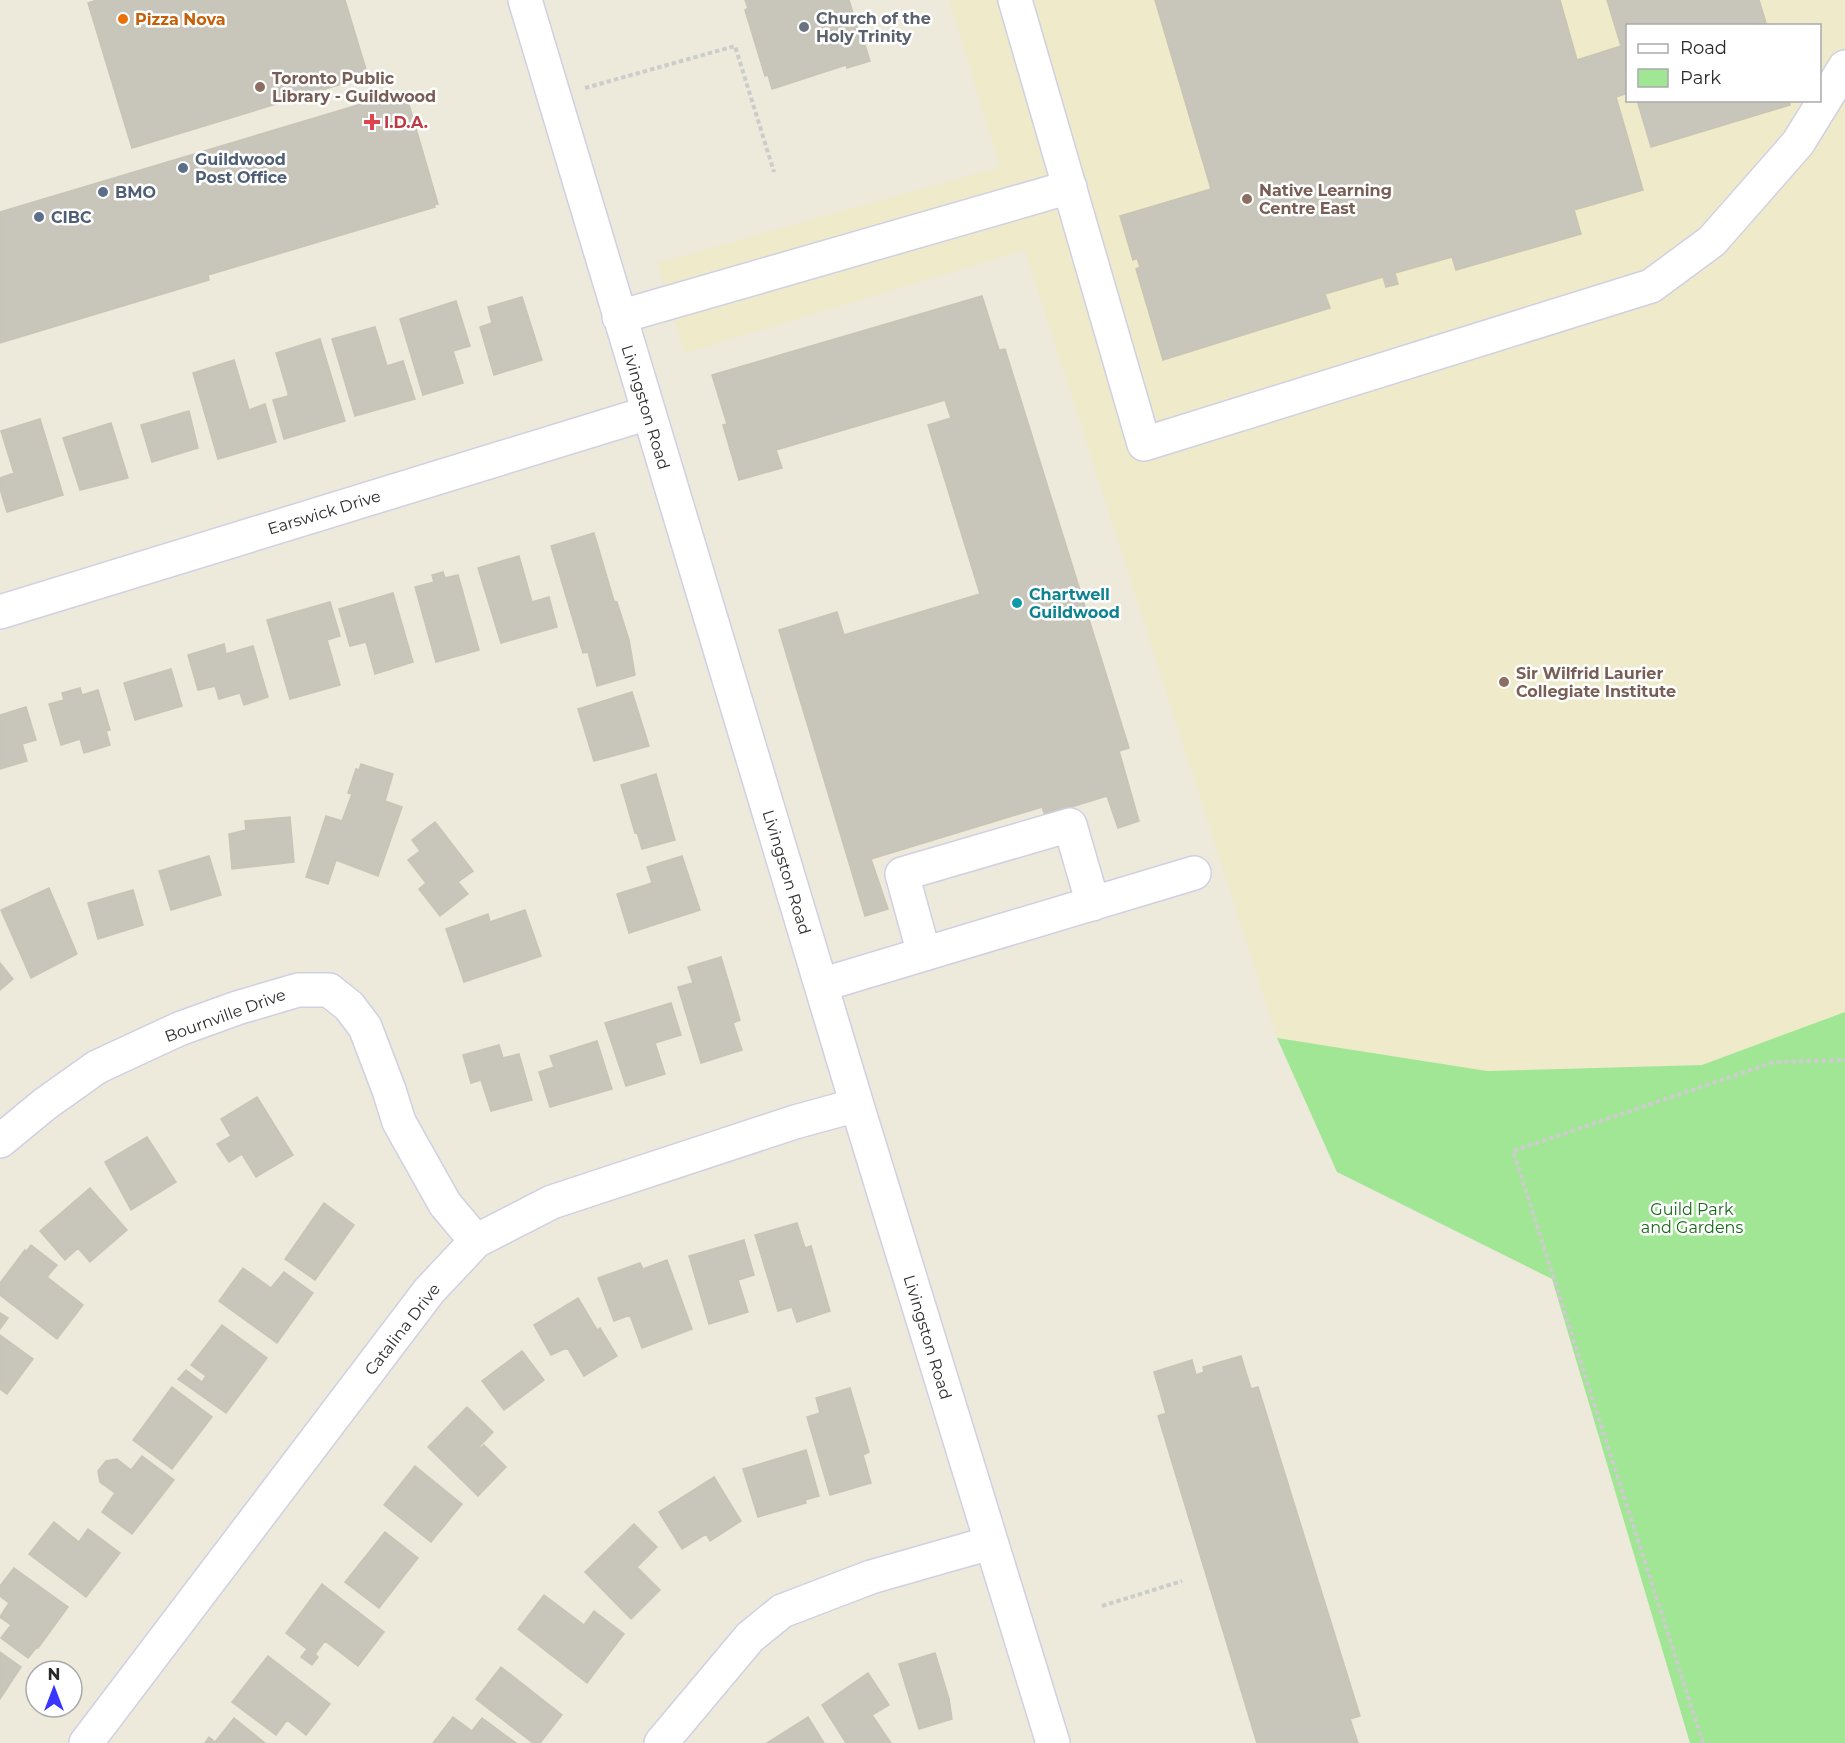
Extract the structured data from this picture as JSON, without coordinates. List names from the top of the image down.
{
  "streets": {
    "street": [
      "Livingston Road",
      "Earswick Drive",
      "Bournville Drive",
      "Catalina Drive"
    ]
  },
  "crossings": [
    ["Livingston Road", "Earswick Drive"],
    ["Livingston Road", "Catalina Drive"],
    ["Bournville Drive", "Catalina Drive"]
  ],
  "parks": ["Guild Park and Gardens"],
  "places": {
    "other": [
      "Pizza Nova",
      "Church of the Holy Trinity",
      "Toronto Public Library - Guildwood",
      "Guildwood Post Office",
      "BMO",
      "Native Learning Centre East",
      "CIBC",
      "Chartwell Guildwood",
      "Sir Wilfrid Laurier Collegiate Institute"
    ],
    "health": ["I.D.A."]
  },
  "legend": ["Road", "Park"],
  "north": "top"
}
